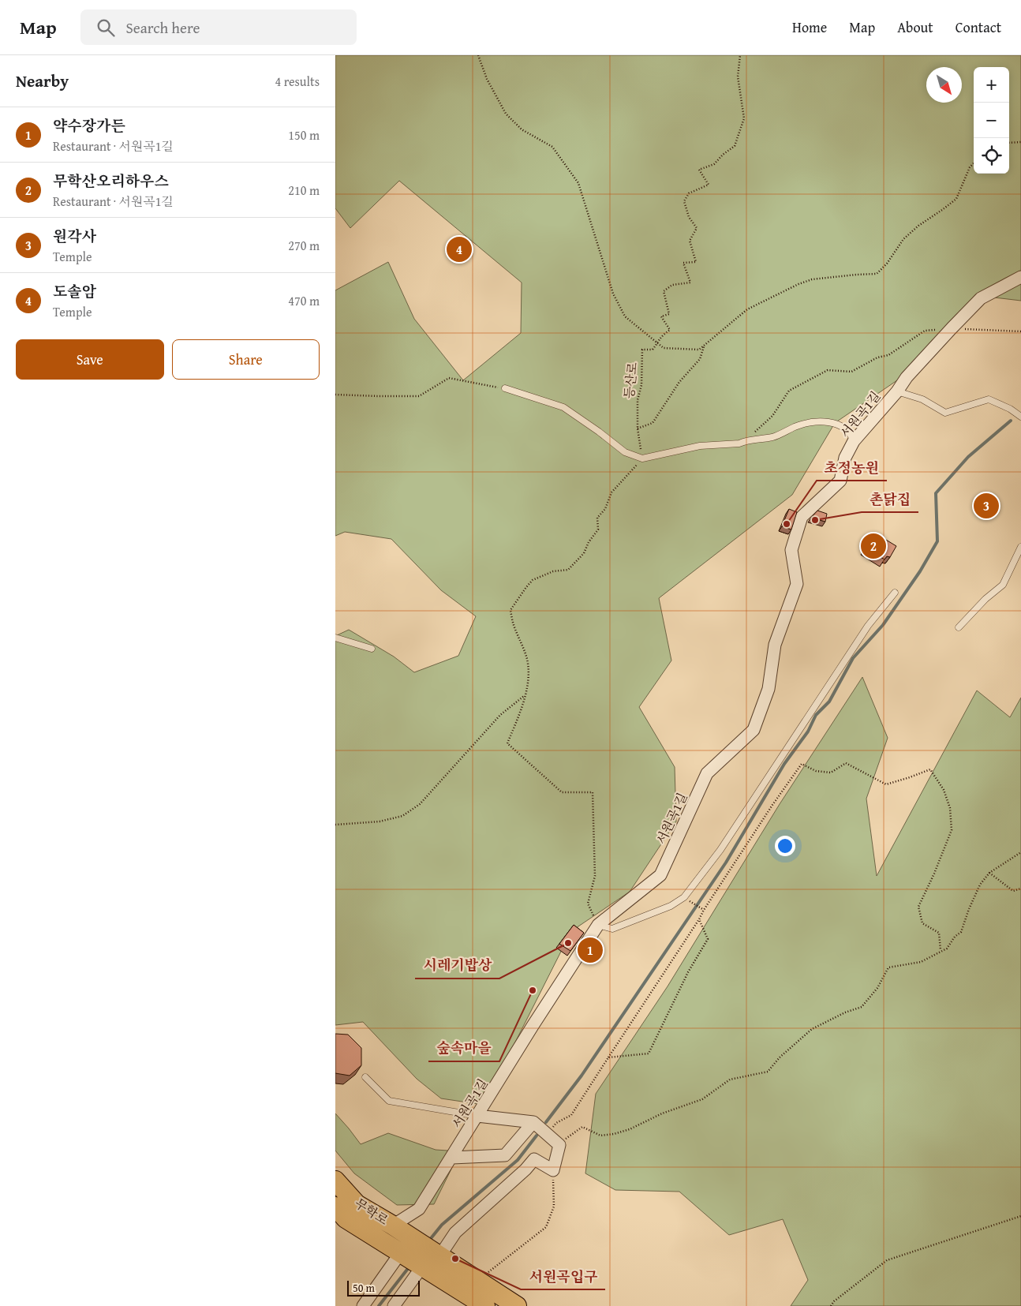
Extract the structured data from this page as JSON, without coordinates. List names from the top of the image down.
{
  "streets": {
    "main road": ["무학로"],
    "street": ["서원곡1길"],
    "path": ["등산로"]
  },
  "crossings": [
    ["서원곡1길", "무학로"]
  ],
  "places": [
    "촌닭집",
    "초정농원",
    "시레기밥상",
    "숲속마을",
    "서원곡입구"
  ],
  "scale_bar": "50 m",
  "north": "bottom right",
  "page": {
    "header": "Map",
    "search": "Search here",
    "nav": [
      "Home",
      "Map",
      "About",
      "Contact"
    ],
    "heading": ["Nearby", "4 results"],
    "map_buttons": ["+", "−"],
    "list": [
      {
        "mark": "1",
        "name": "약수장가든",
        "note": "Restaurant · 서원곡1길",
        "value": "150 m"
      },
      {
        "mark": "2",
        "name": "무학산오리하우스",
        "note": "Restaurant · 서원곡1길",
        "value": "210 m"
      },
      {
        "mark": "3",
        "name": "원각사",
        "note": "Temple",
        "value": "270 m"
      },
      {
        "mark": "4",
        "name": "도솔암",
        "note": "Temple",
        "value": "470 m"
      }
    ],
    "pins": [
      "4",
      "3",
      "2",
      "1"
    ],
    "buttons": ["Save", "Share"],
    "scale": "50 m"
  }
}
